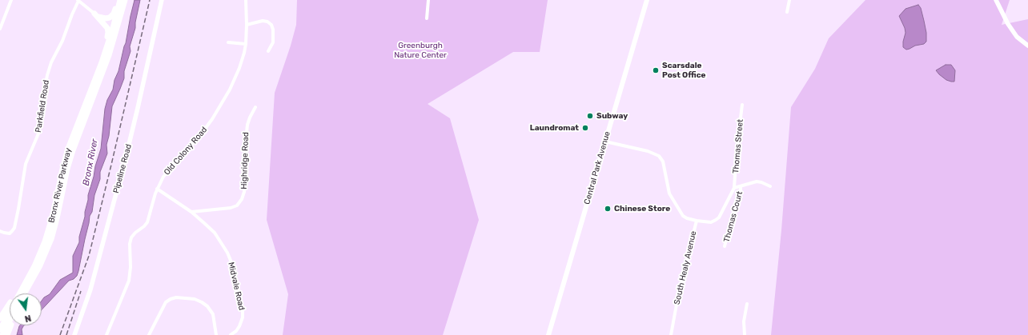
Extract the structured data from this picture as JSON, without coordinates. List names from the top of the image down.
{
  "streets": {
    "highway": ["Bronx River Parkway"],
    "main road": ["Central Park Avenue"],
    "street": [
      "Parkfield Road",
      "Thomas Street",
      "Old Colony Road",
      "Highridge Road",
      "Pipeline Road",
      "Thomas Court",
      "South Healy Avenue",
      "Midvale Road"
    ]
  },
  "crossings": [
    ["Thomas Street", "Thomas Court"],
    ["Thomas Street", "South Healy Avenue"],
    ["Old Colony Road", "Midvale Road"],
    ["Highridge Road", "Midvale Road"],
    ["Central Park Avenue", "South Healy Avenue"]
  ],
  "water": ["Bronx River"],
  "parks": ["Greenburgh Nature Center"],
  "places": [
    "Scarsdale Post Office",
    "Subway",
    "Laundromat",
    "Chinese Store"
  ],
  "north": "bottom"
}
